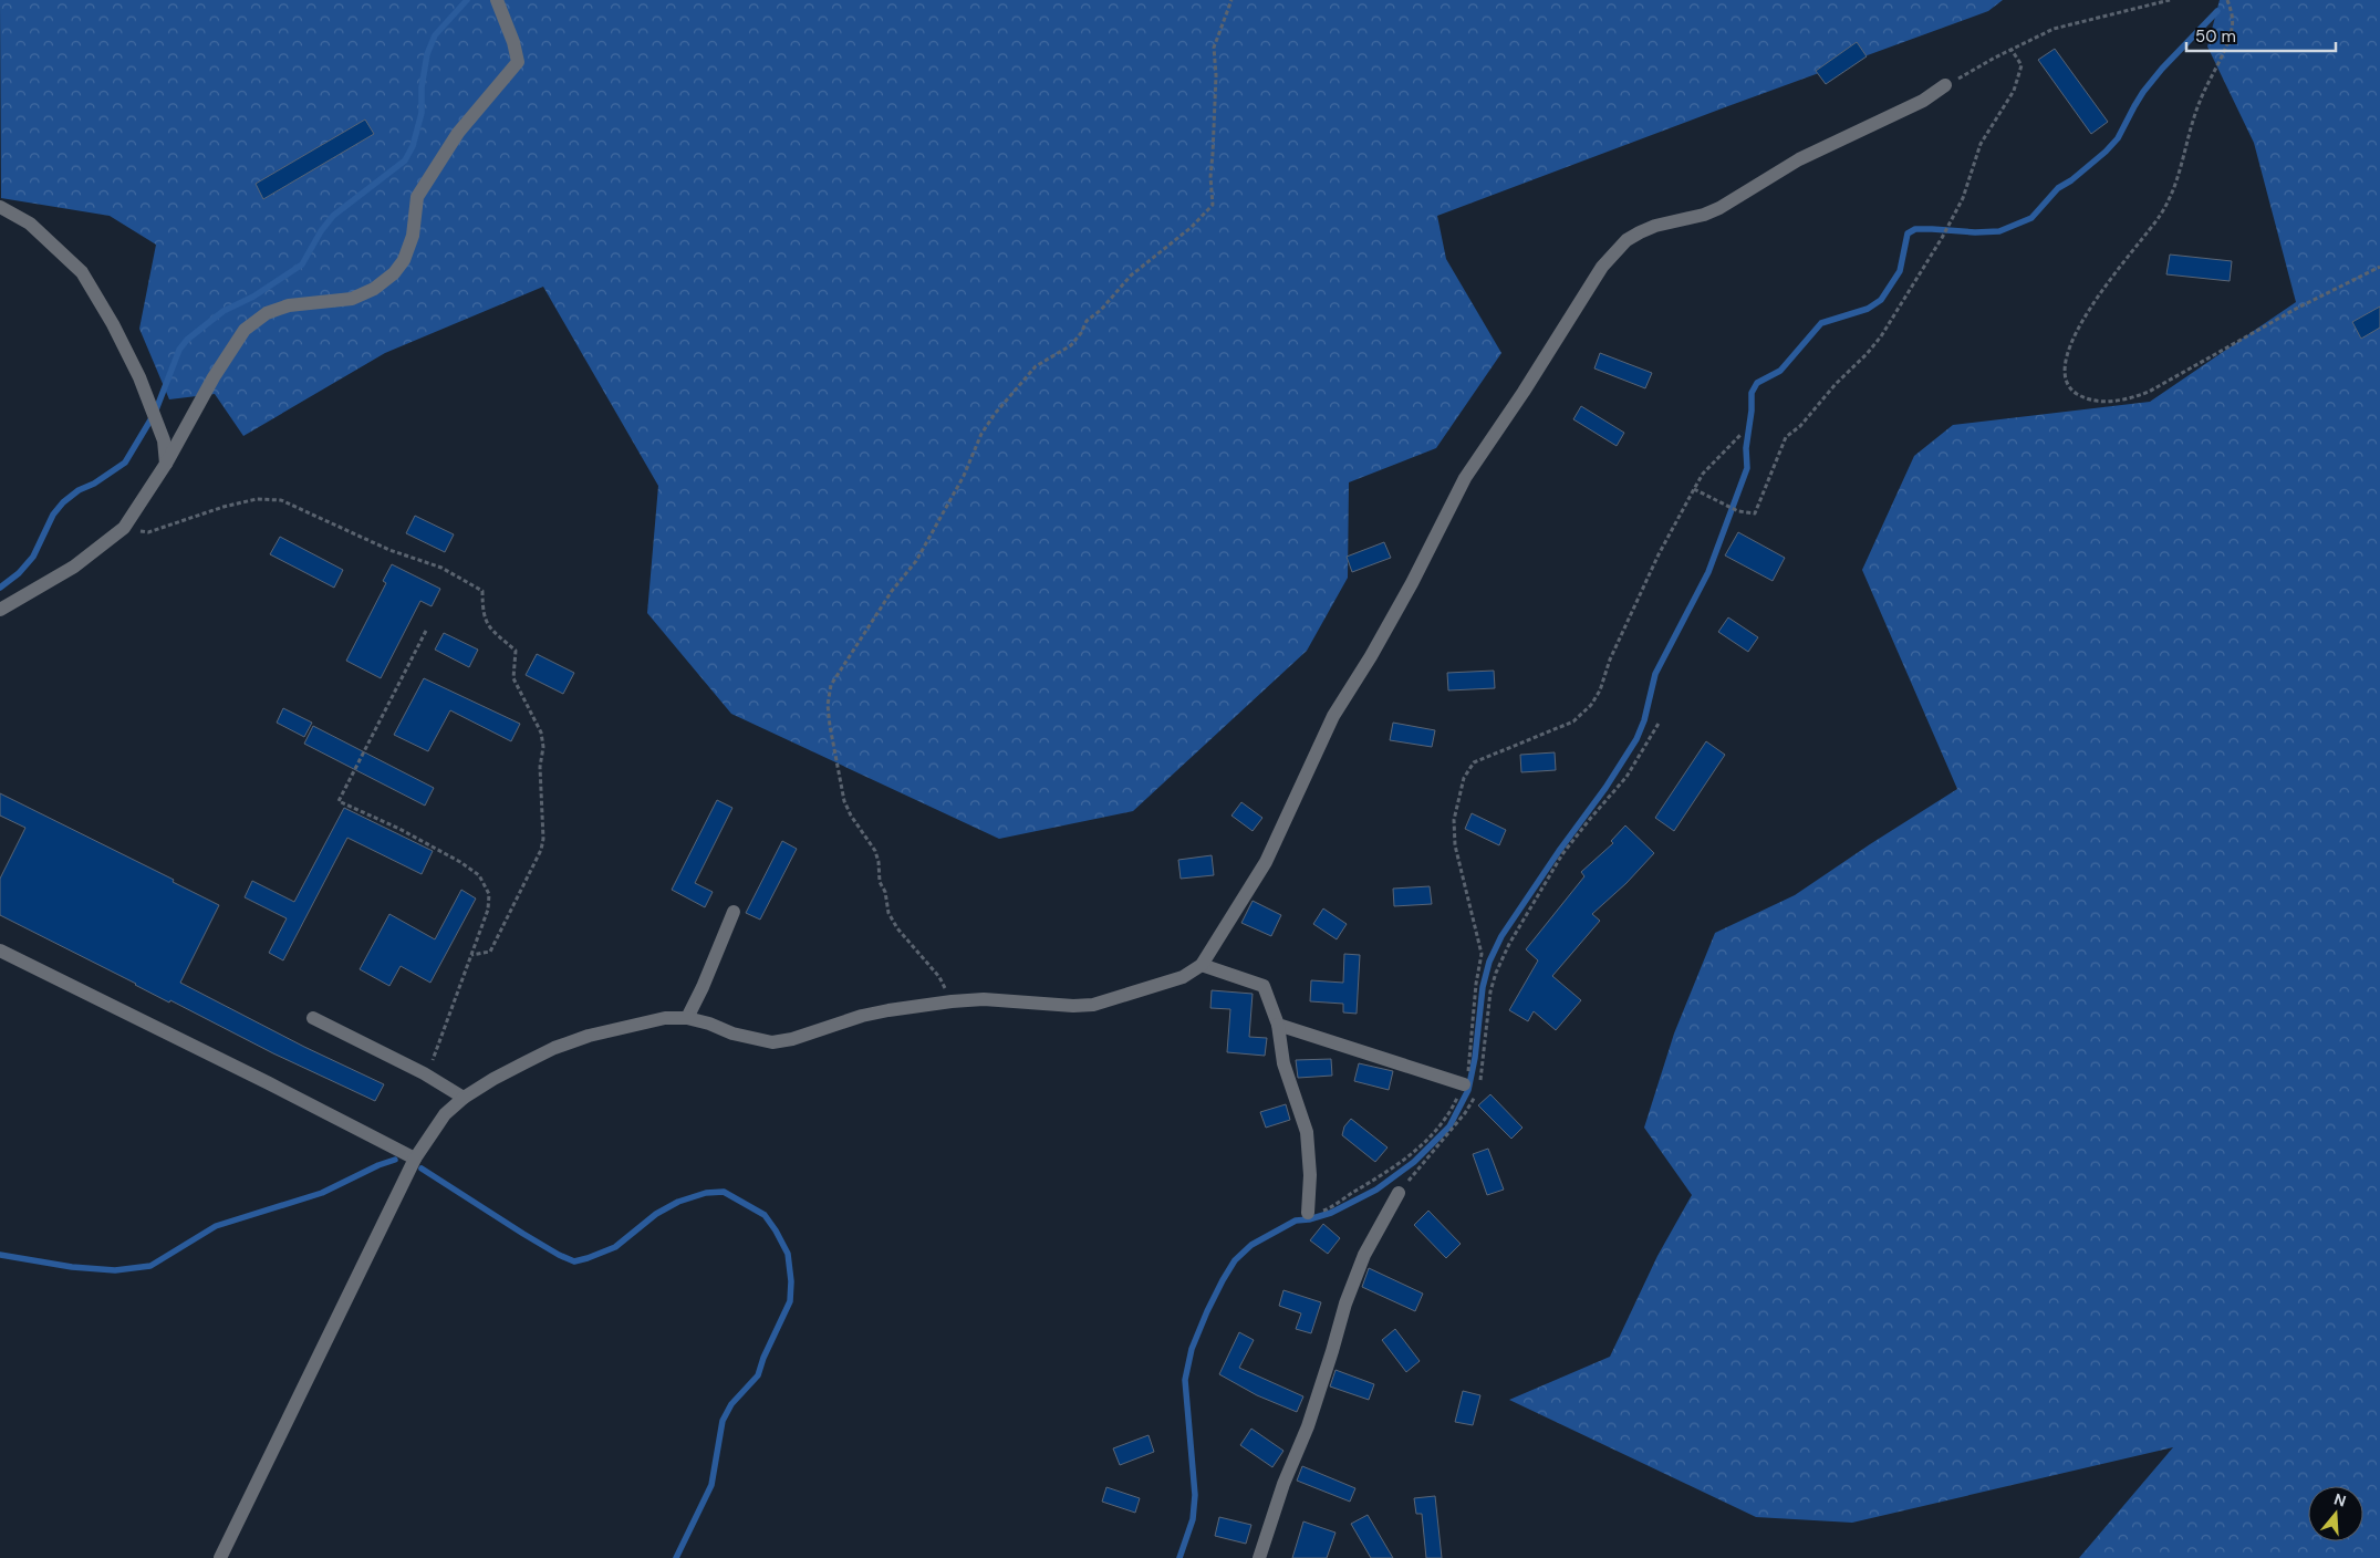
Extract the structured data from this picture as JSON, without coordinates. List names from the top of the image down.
{
  "scale_bar": "50 m",
  "north": "top"
}
